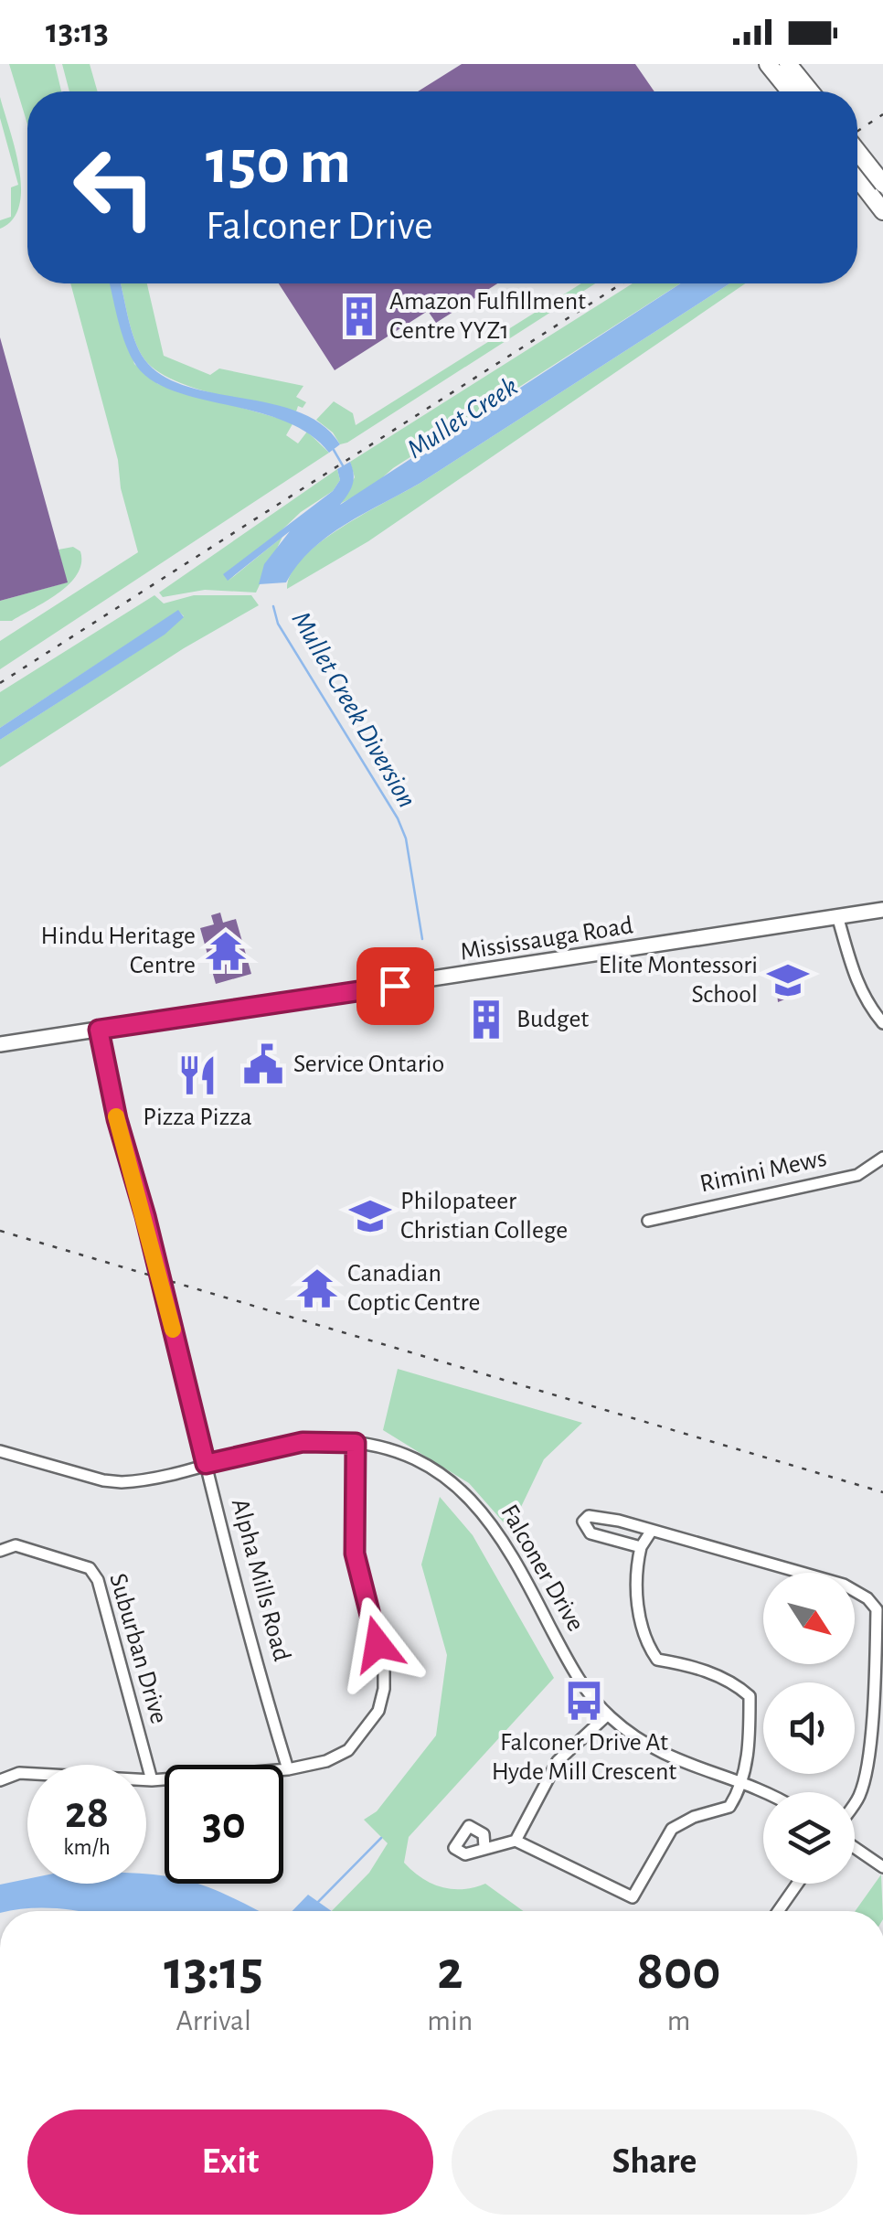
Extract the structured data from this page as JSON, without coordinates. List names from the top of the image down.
{
  "streets": {
    "main road": ["Mississauga Road"],
    "street": [
      "Rimini Mews",
      "Falconer Drive",
      "Alpha Mills Road",
      "Suburban Drive"
    ]
  },
  "crossings": [
    ["Mississauga Road", "Alpha Mills Road"],
    ["Falconer Drive", "Alpha Mills Road"]
  ],
  "water": ["Mullet Creek", "Mullet Creek Diversion"],
  "places": {
    "building": ["Amazon Fulfillment Centre YYZ1", "Budget"],
    "temple": ["Hindu Heritage Centre", "Canadian Coptic Centre"],
    "school or university": ["Elite Montessori School", "Philopateer Christian College"],
    "public building": ["Service Ontario"],
    "restaurant": ["Pizza Pizza"],
    "bus stop": ["Falconer Drive At Hyde Mill Crescent"]
  },
  "north": "bottom right",
  "page": {
    "status": "13:13",
    "turn": ["150 m", "Falconer Drive"],
    "speed": "28 km/h",
    "limit": "30",
    "eta": [
      "13:15",
      "Arrival",
      "2",
      "min",
      "800",
      "m"
    ],
    "buttons": ["Exit", "Share"]
  }
}
